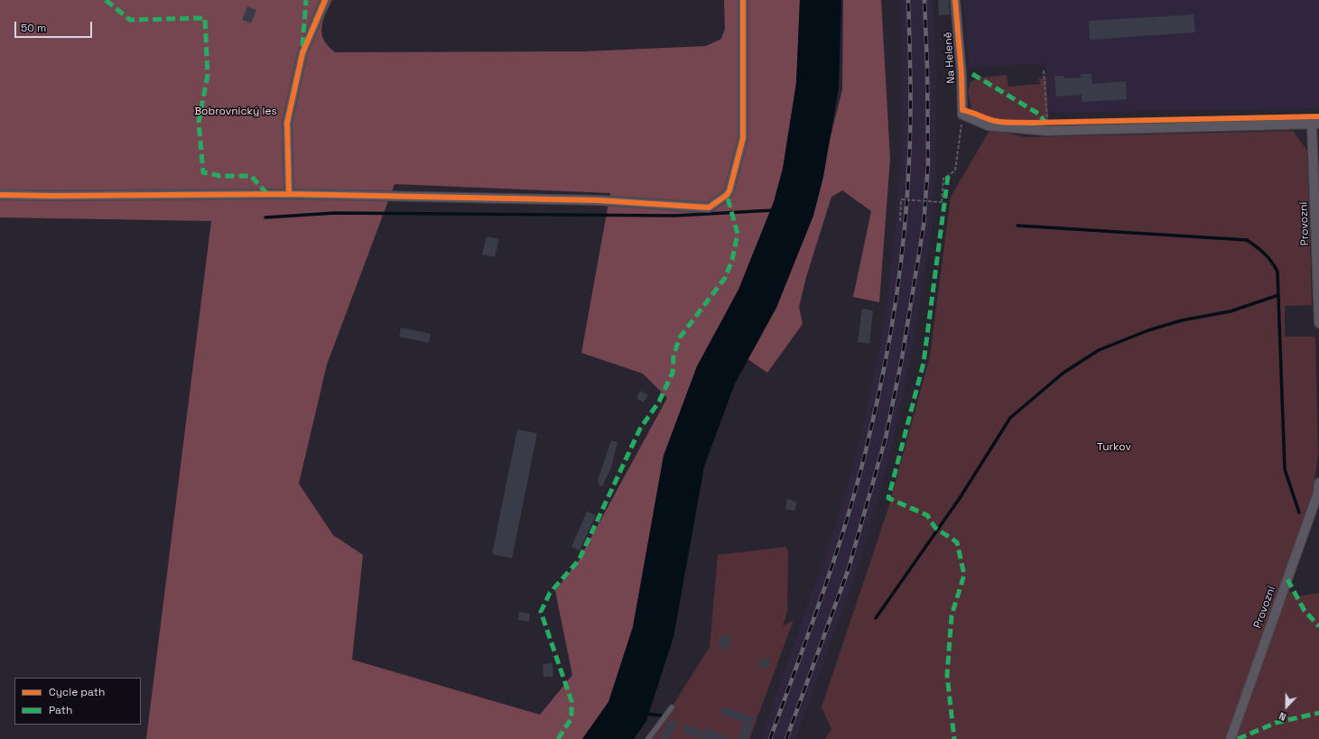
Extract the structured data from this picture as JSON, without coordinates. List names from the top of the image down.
{
  "streets": {
    "street": ["Na Heleně", "Provozní"]
  },
  "crossings": [
    ["Na Heleně", "Provozní"]
  ],
  "parks": ["Bobrovnický les", "Turkov"],
  "legend": ["Cycle path", "Path"],
  "scale_bar": "50 m",
  "north": "bottom"
}
